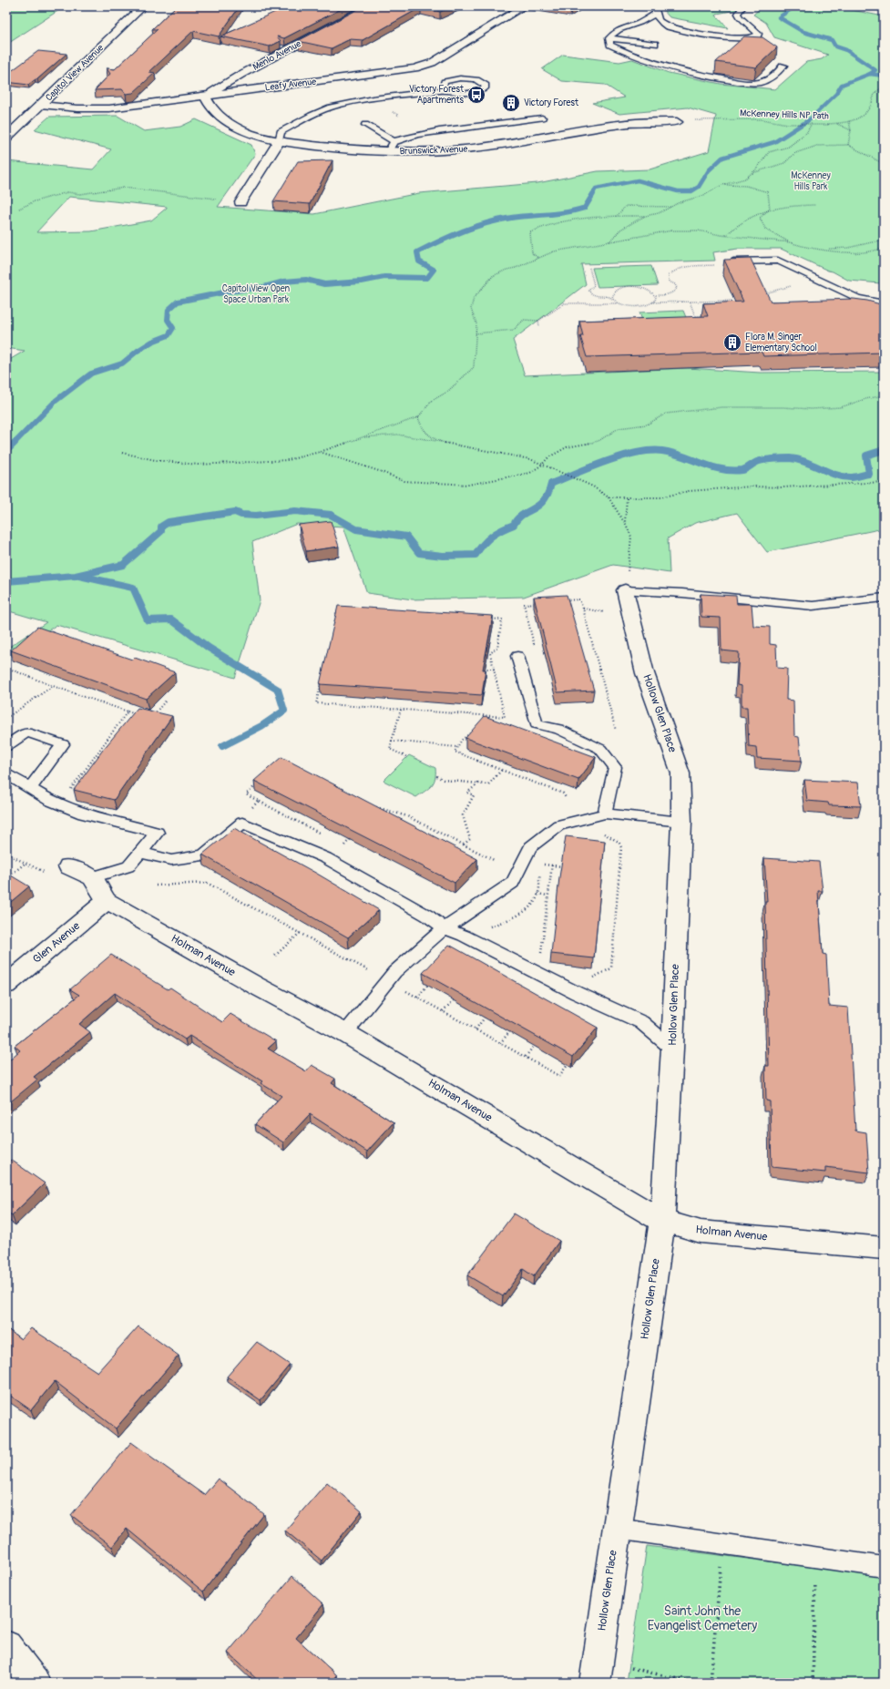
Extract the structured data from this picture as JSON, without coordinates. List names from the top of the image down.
{
  "streets": {
    "street": [
      "Menlo Avenue",
      "Capitol View Avenue",
      "Leafy Avenue",
      "Brunswick Avenue",
      "Hollow Glen Place",
      "Glen Avenue",
      "Holman Avenue"
    ],
    "path": ["McKenney Hills NP Path"]
  },
  "crossings": [
    ["Menlo Avenue", "Leafy Avenue"],
    ["Menlo Avenue", "Brunswick Avenue"],
    ["Capitol View Avenue", "Leafy Avenue"],
    ["Leafy Avenue", "Brunswick Avenue"],
    ["Hollow Glen Place", "Holman Avenue"],
    ["Glen Avenue", "Holman Avenue"]
  ],
  "parks": ["McKenney Hills Park", "Capitol View Open Space Urban Park", "Saint John the Evangelist Cemetery"],
  "places": {
    "bus stop": ["Victory Forest Apartments"],
    "building": ["Victory Forest", "Flora M. Singer Elementary School"]
  }
}
